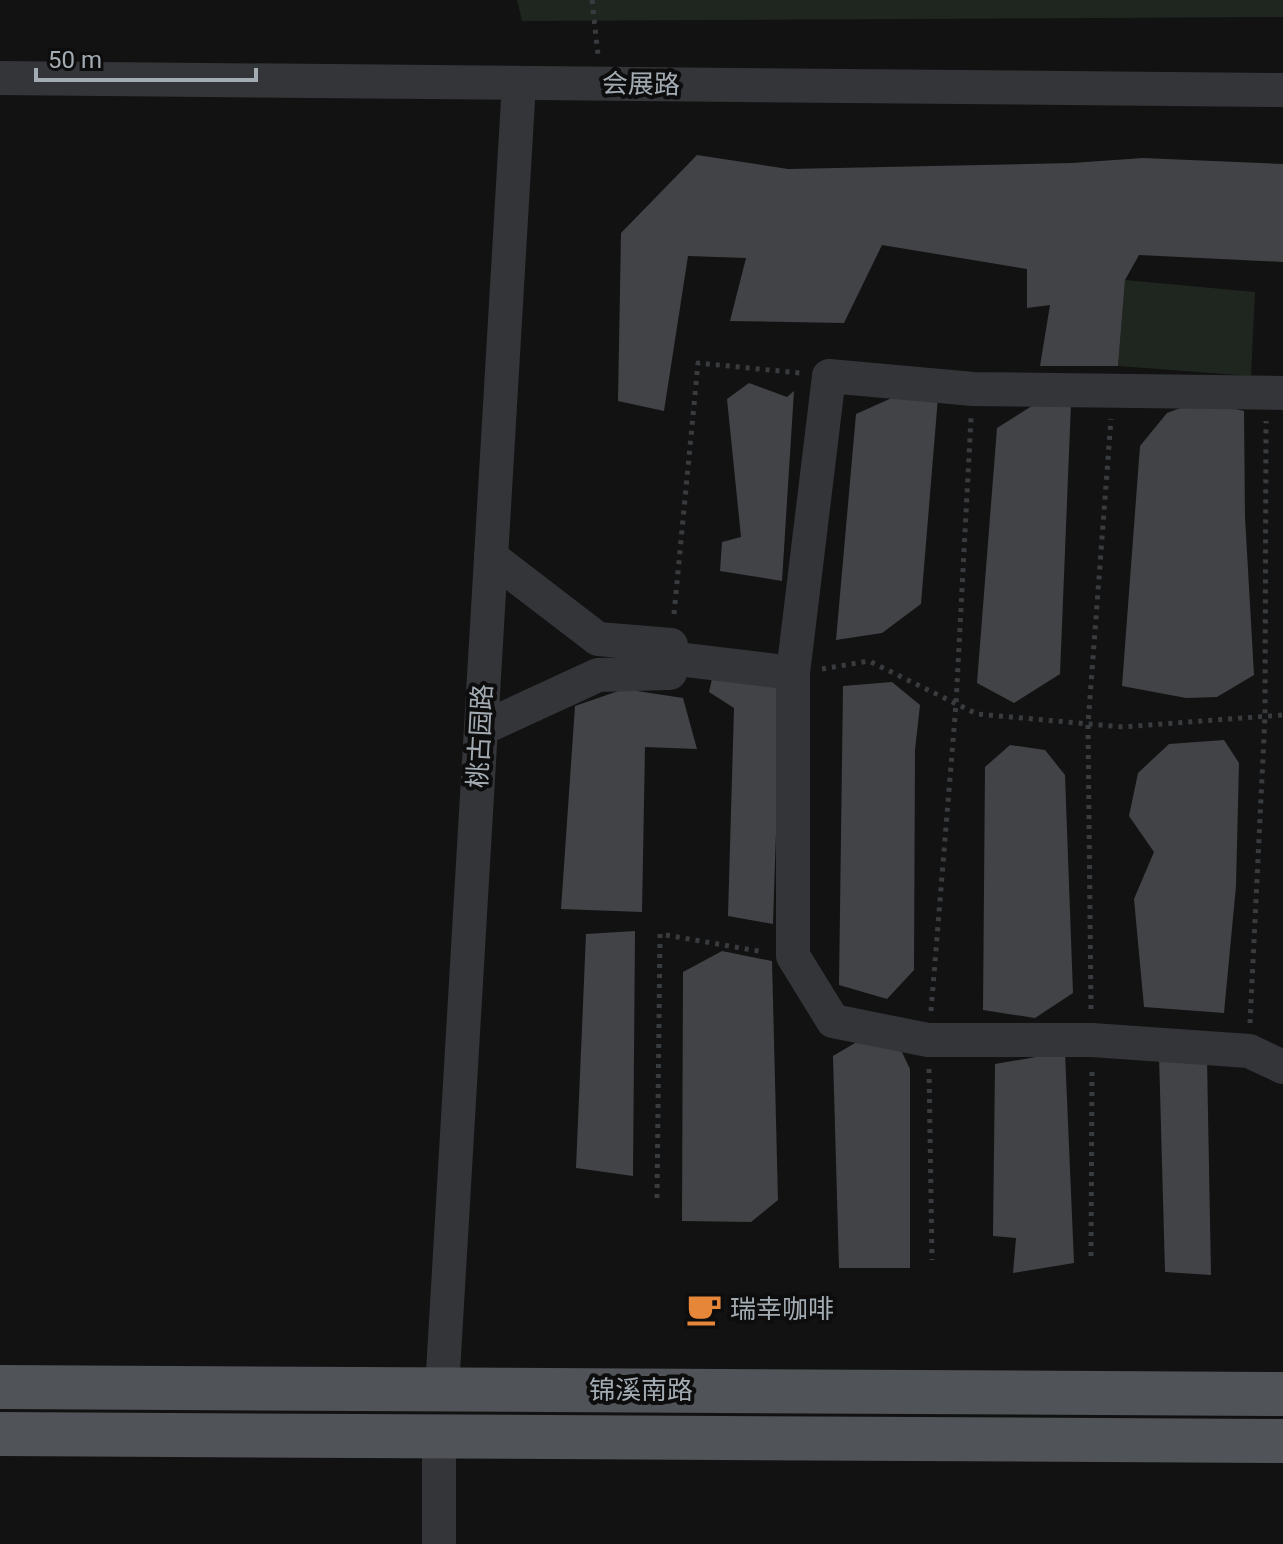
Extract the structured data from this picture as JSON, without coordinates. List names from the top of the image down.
{
  "streets": {
    "main road": ["锦溪南路"],
    "street": ["会展路", "桃古园路"]
  },
  "crossings": [
    ["会展路", "桃古园路"],
    ["桃古园路", "锦溪南路"]
  ],
  "places": {
    "cafe": ["瑞幸咖啡"]
  },
  "scale_bar": "50 m"
}
